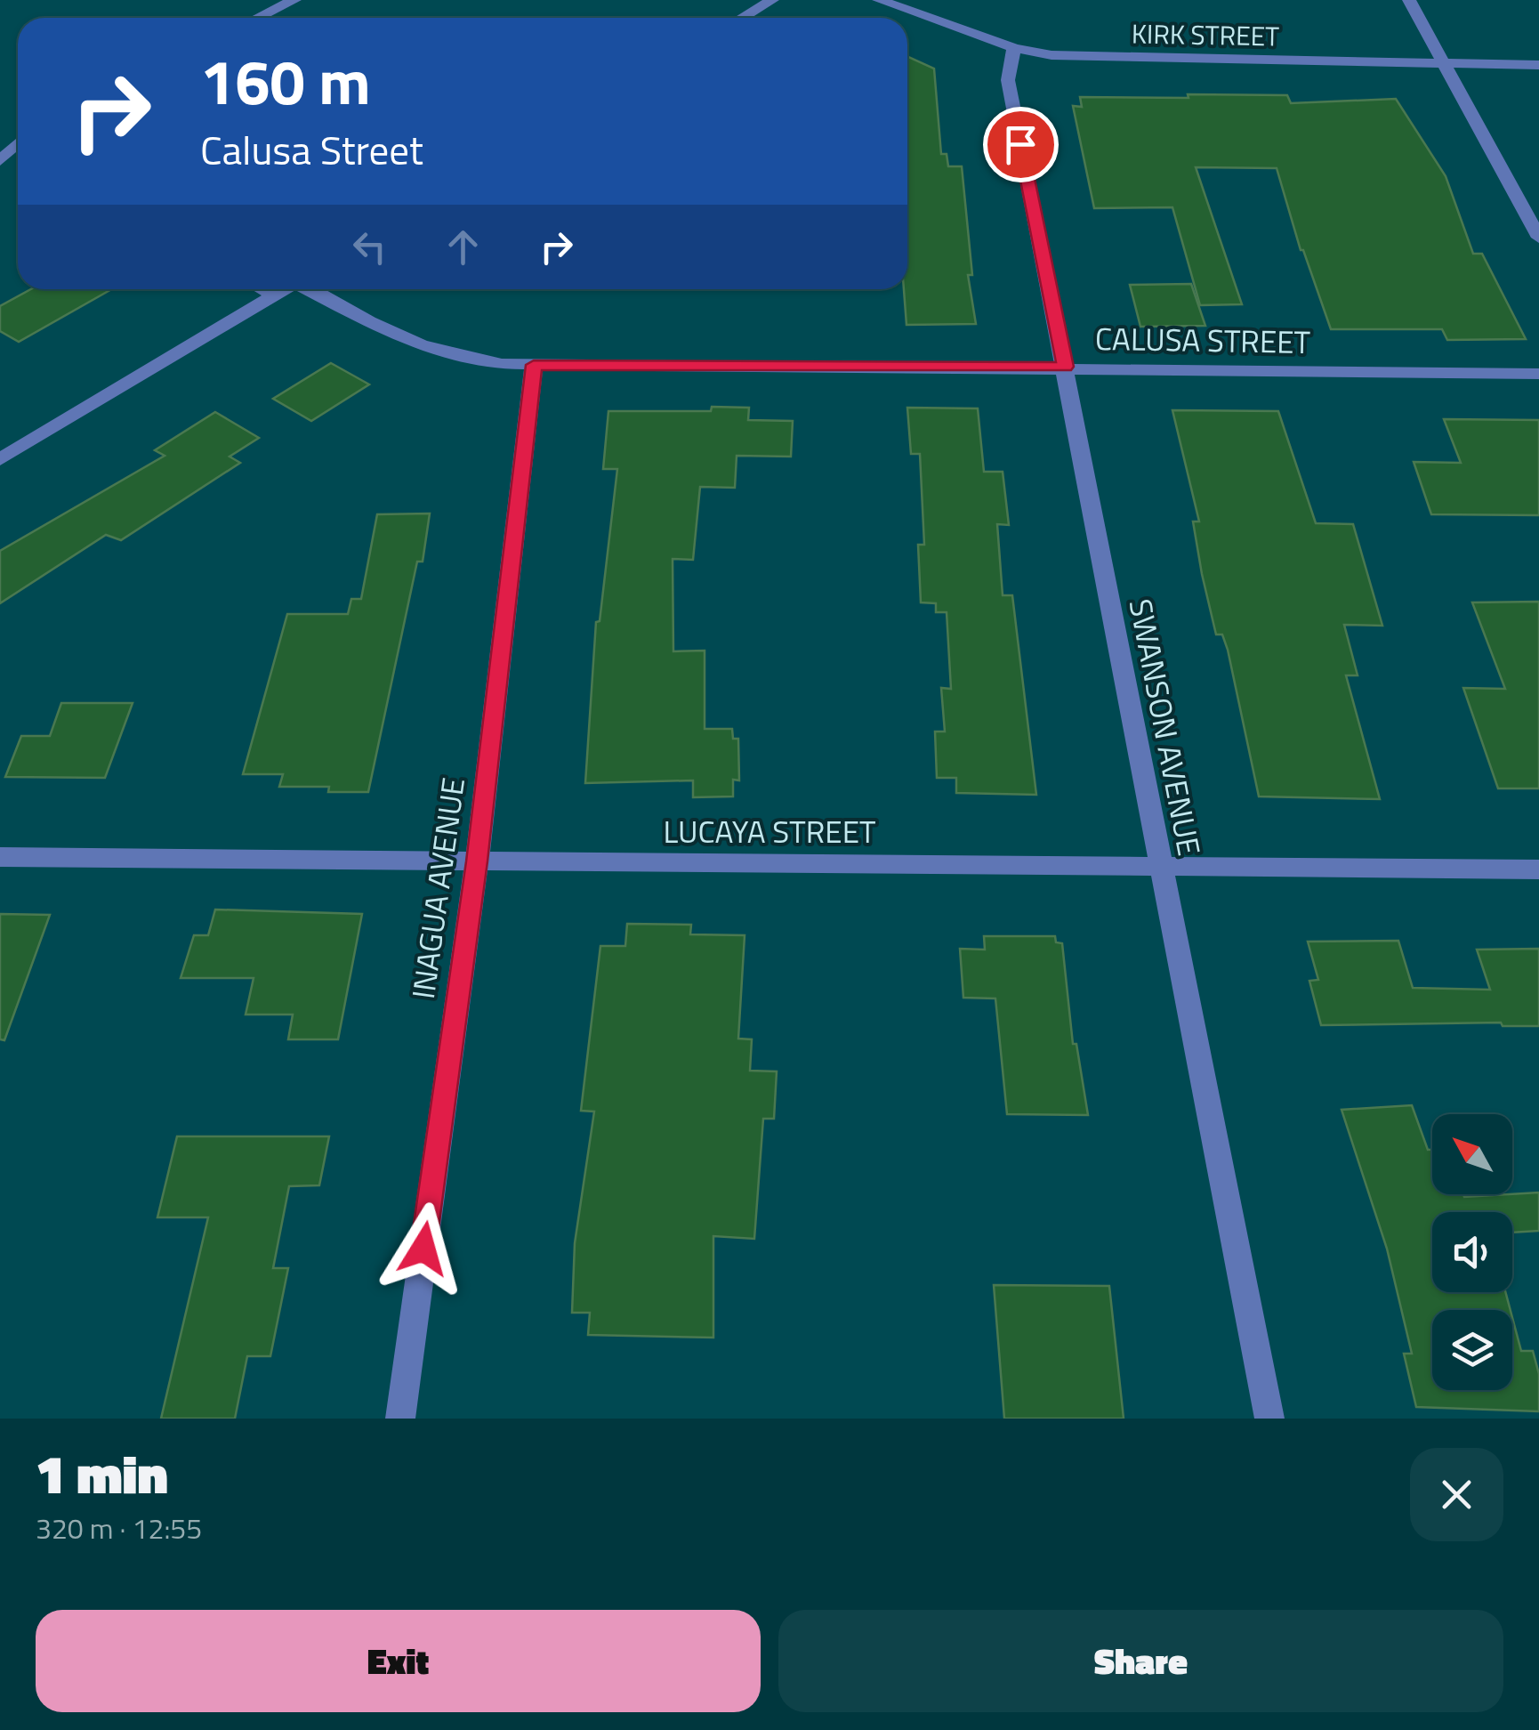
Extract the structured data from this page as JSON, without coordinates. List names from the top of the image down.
{
  "streets": {
    "street": [
      "KIRK STREET",
      "CALUSA STREET",
      "SWANSON AVENUE",
      "LUCAYA STREET",
      "INAGUA AVENUE"
    ]
  },
  "crossings": [
    ["KIRK STREET", "SWANSON AVENUE"],
    ["CALUSA STREET", "SWANSON AVENUE"],
    ["CALUSA STREET", "INAGUA AVENUE"],
    ["SWANSON AVENUE", "LUCAYA STREET"],
    ["LUCAYA STREET", "INAGUA AVENUE"]
  ],
  "north": "top left",
  "page": {
    "turn": ["160 m", "Calusa Street"],
    "heading": ["1 min", "320 m · 12:55"],
    "buttons": ["Exit", "Share"]
  }
}
